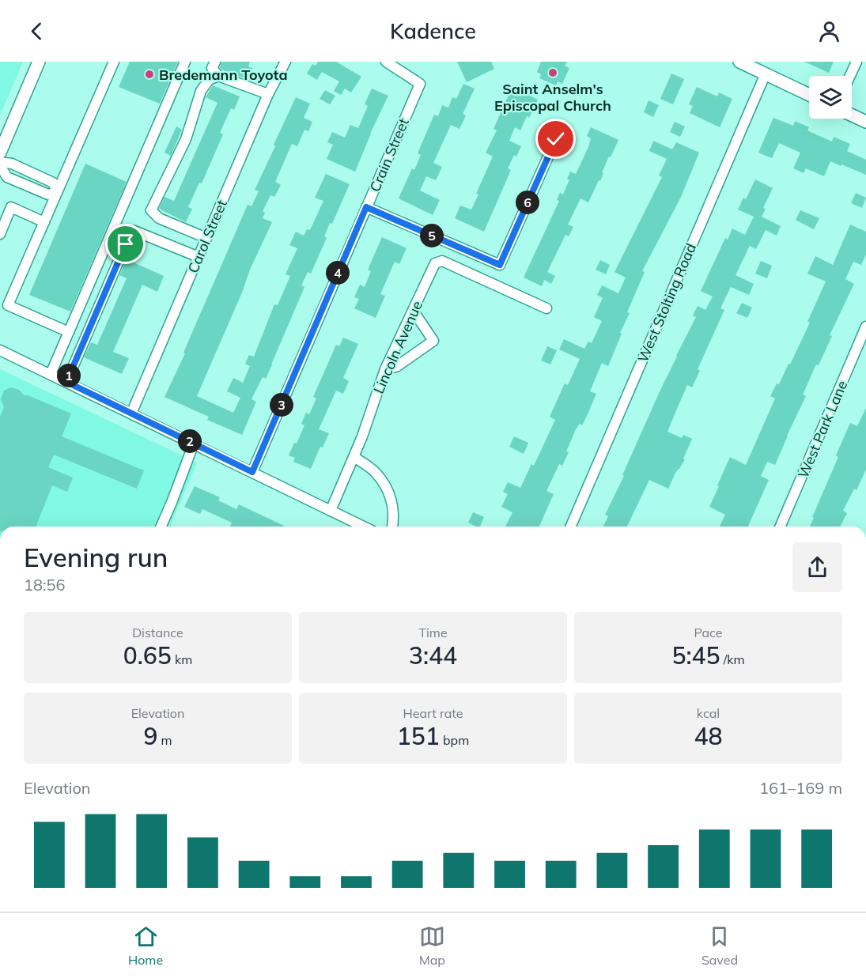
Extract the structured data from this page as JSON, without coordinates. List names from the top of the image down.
{
  "streets": {
    "street": [
      "Crain Street",
      "Carol Street",
      "West Stolting Road",
      "Lincoln Avenue",
      "West Park Lane"
    ]
  },
  "places": ["Saint Anselm's Episcopal Church", "Bredemann Toyota"],
  "page": {
    "header": "Kadence",
    "pins": [
      "6",
      "5",
      "4",
      "1",
      "3",
      "2"
    ],
    "heading": ["Evening run", "18:56"],
    "stats": [
      ["Distance", "0.65 km"],
      ["Time", "3:44"],
      ["Pace", "5:45 /km"],
      ["Elevation", "9 m"],
      ["Heart rate", "151 bpm"],
      ["kcal", "48"]
    ],
    "chart": ["Elevation", "161–169 m"],
    "tabs": ["Home", "Map", "Saved"]
  }
}
